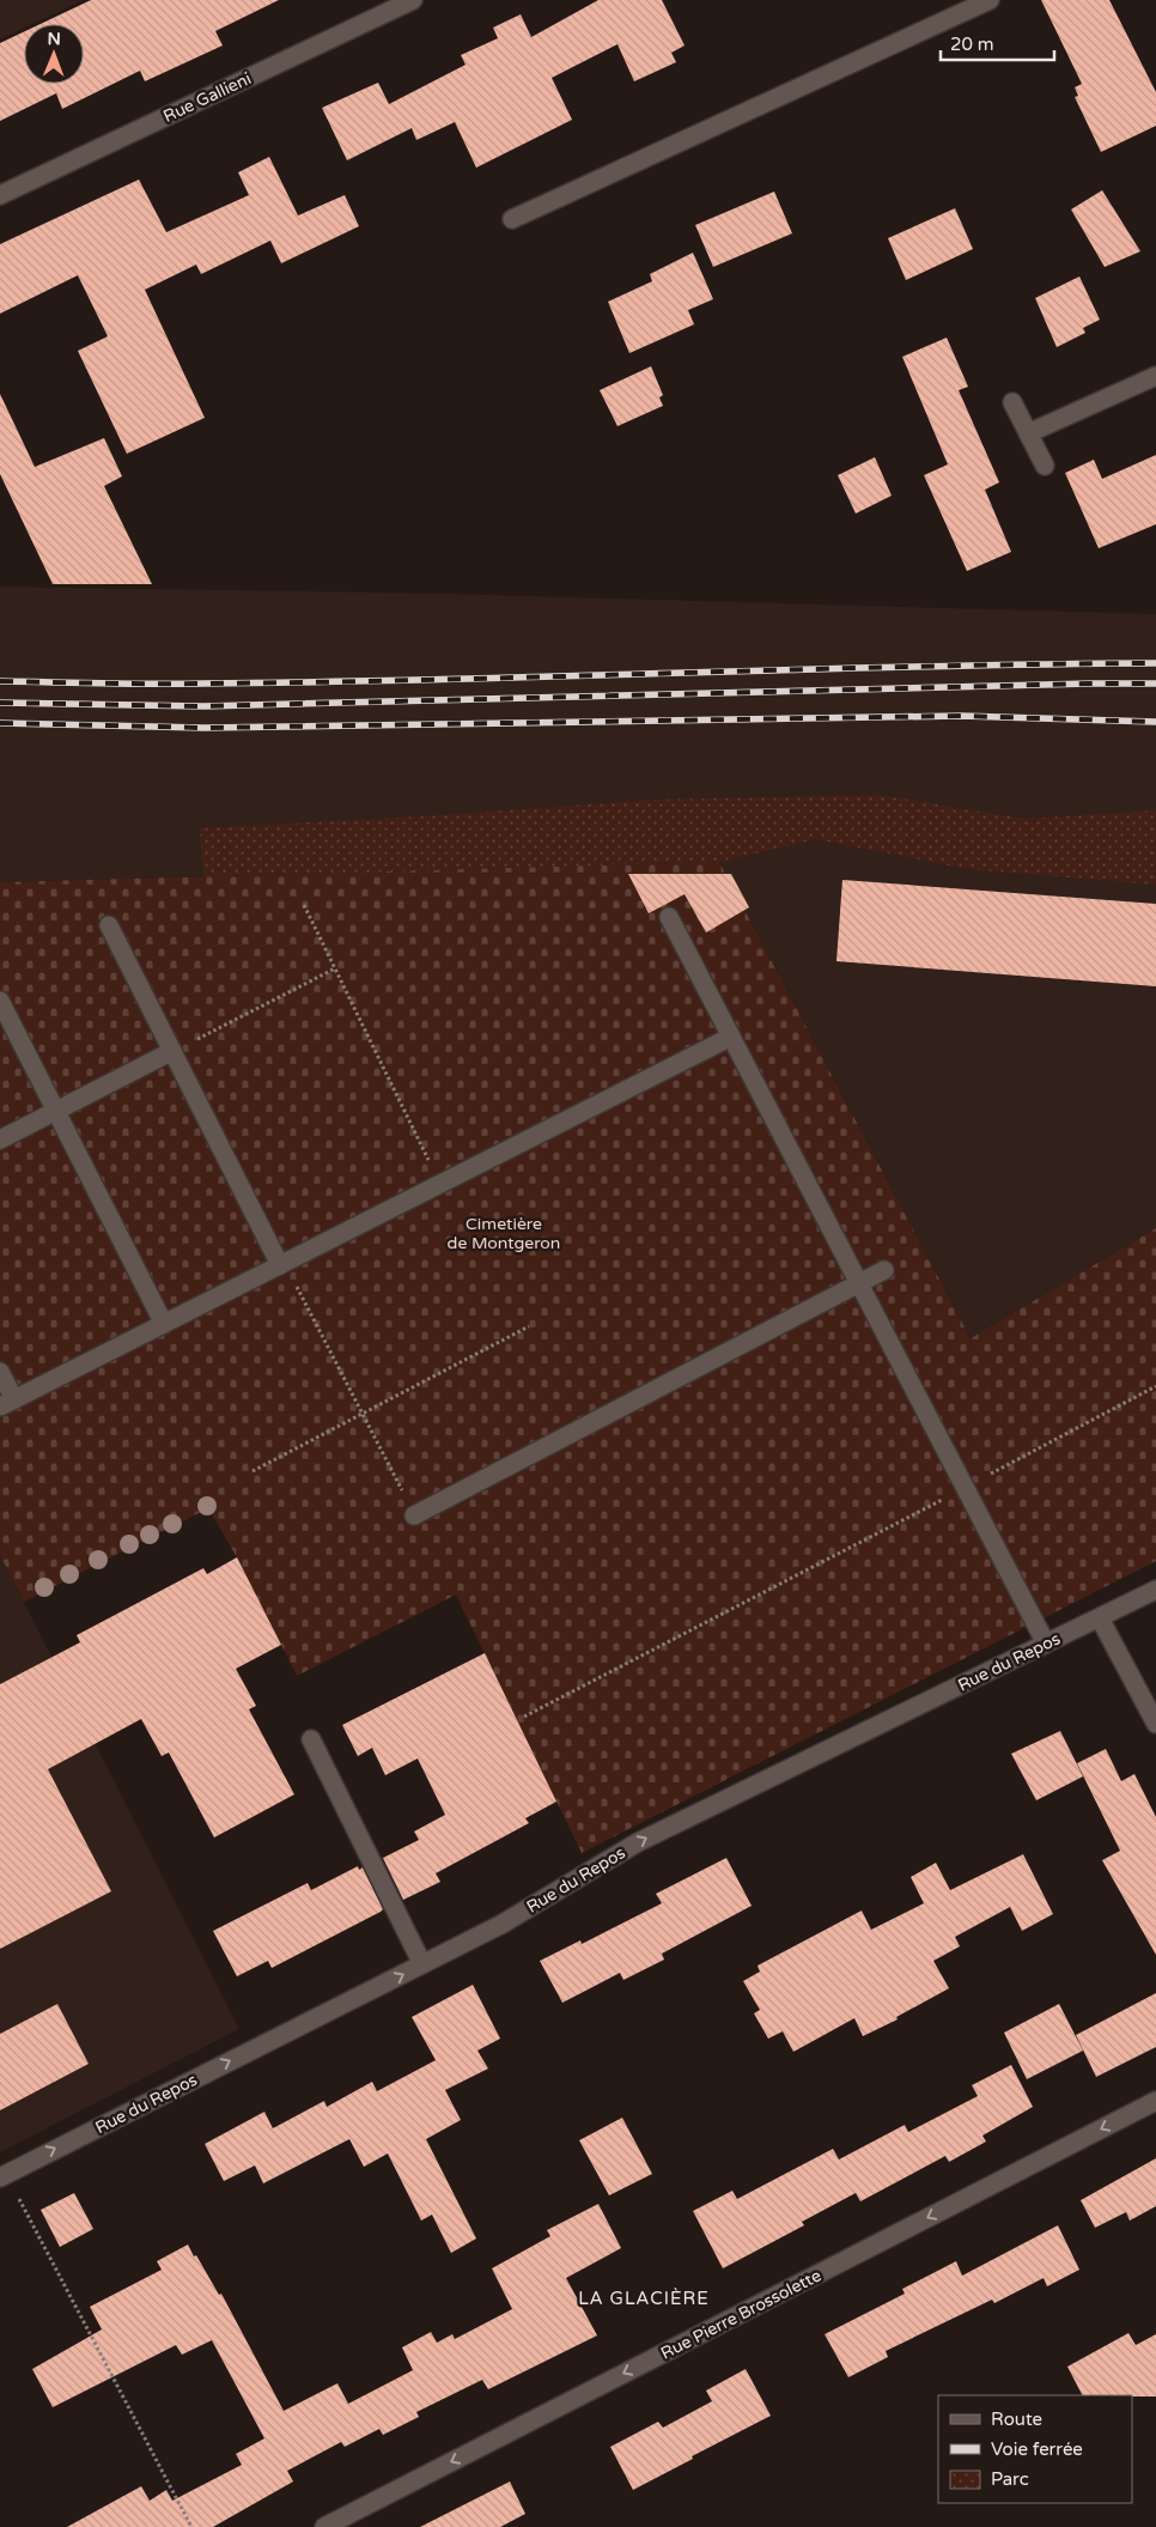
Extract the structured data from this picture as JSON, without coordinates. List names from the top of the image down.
{
  "streets": {
    "street": ["Rue Gallieni", "Rue du Repos", "Rue Pierre Brossolette"]
  },
  "one_way": ["Rue du Repos", "Rue Pierre Brossolette"],
  "districts": ["LA GLACIÈRE"],
  "parks": ["Cimetière de Montgeron"],
  "legend": ["Route", "Voie ferrée", "Parc"],
  "scale_bar": "20 m",
  "north": "top"
}
